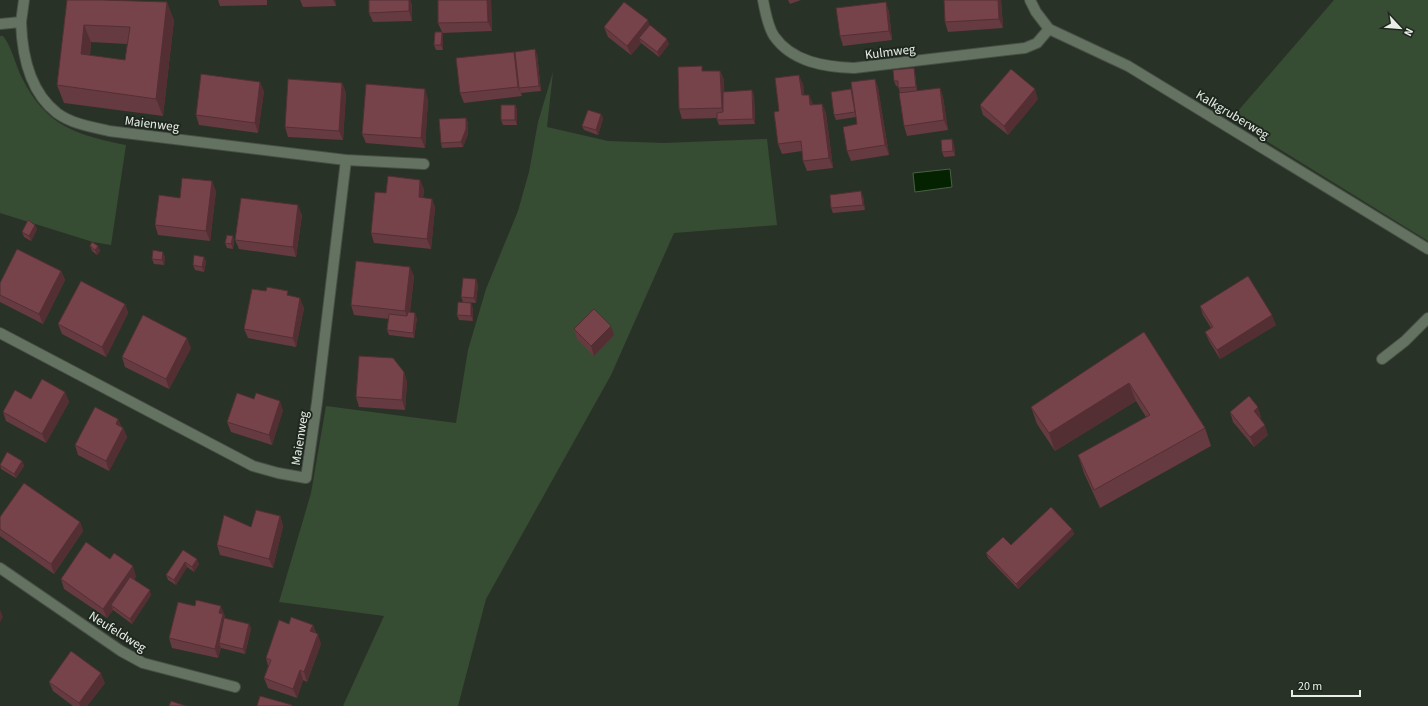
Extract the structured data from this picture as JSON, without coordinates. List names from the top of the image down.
{
  "streets": {
    "street": [
      "Kulmweg",
      "Kalkgruberweg",
      "Maienweg",
      "Neufeldweg"
    ]
  },
  "crossings": [
    ["Kulmweg", "Kalkgruberweg"]
  ],
  "scale_bar": "20 m",
  "north": "bottom right"
}
